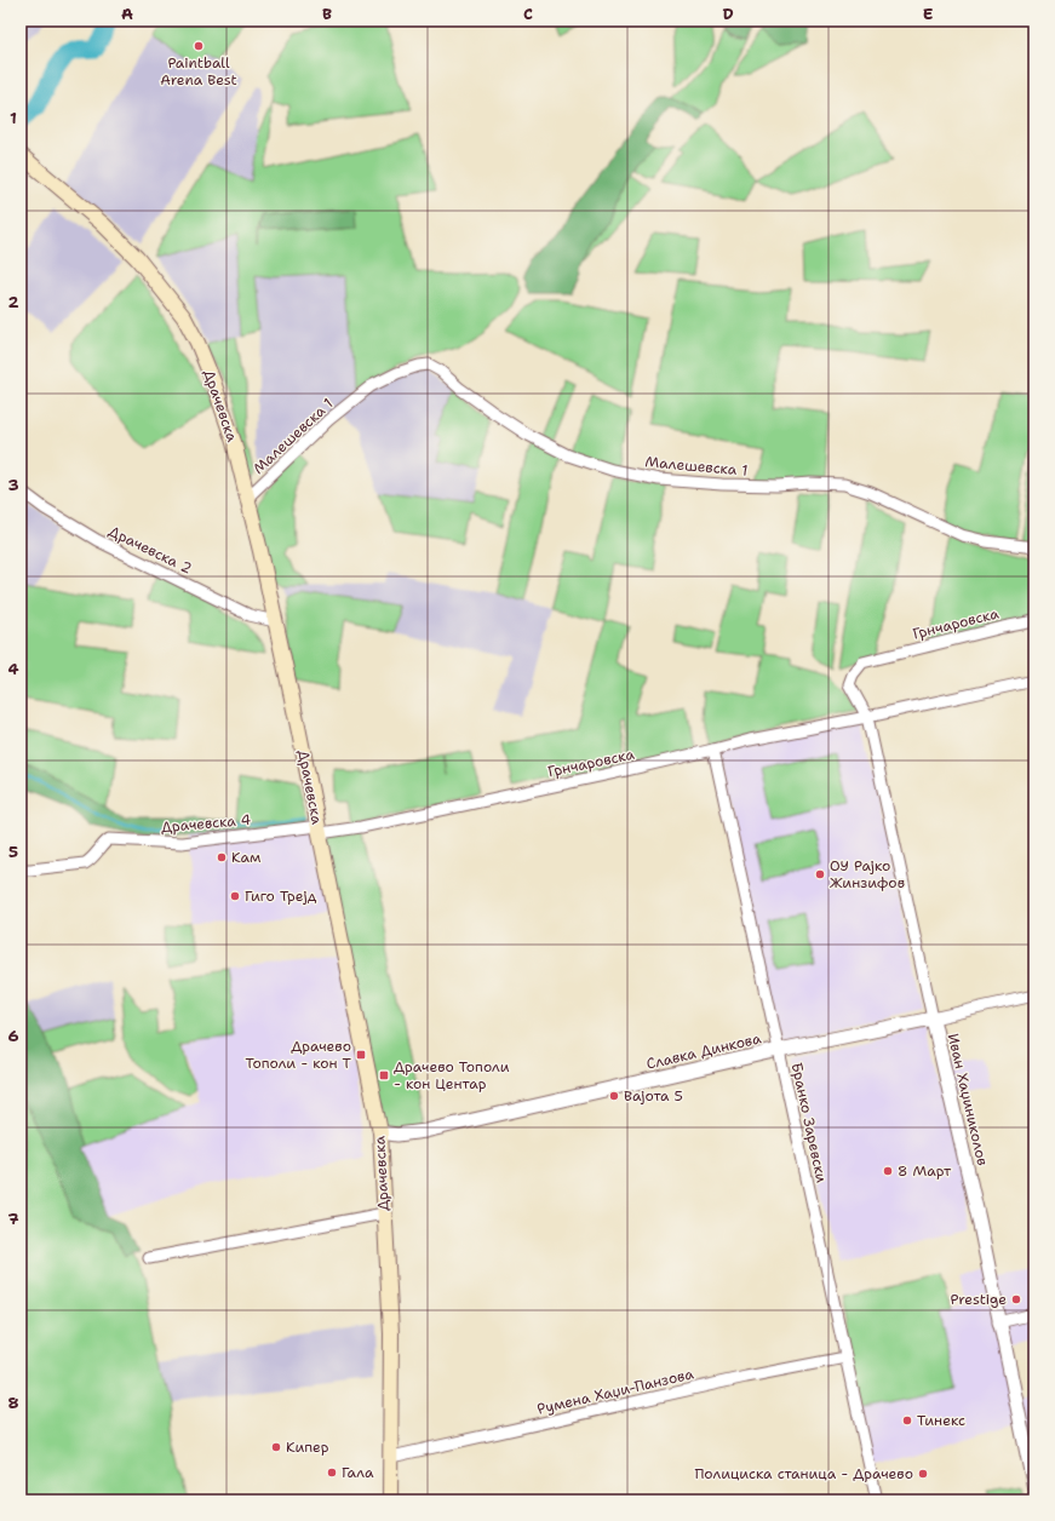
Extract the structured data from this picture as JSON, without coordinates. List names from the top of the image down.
{
  "streets": {
    "main road": ["Драчевска"],
    "street": [
      "Малешевска 1",
      "Драчевска 2",
      "Грнчаровска",
      "Драчевска 4",
      "Славка Динкова",
      "Иван Хаџиниколов",
      "Бранко Заревски",
      "Румена Хаџи-Панзова"
    ]
  },
  "crossings": [
    ["Драчевска", "Малешевска 1"],
    ["Драчевска", "Драчевска 2"],
    ["Драчевска", "Грнчаровска"],
    ["Драчевска", "Драчевска 4"],
    ["Драчевска", "Славка Динкова"],
    ["Драчевска", "Румена Хаџи-Панзова"],
    ["Грнчаровска", "Драчевска 4"],
    ["Грнчаровска", "Иван Хаџиниколов"],
    ["Грнчаровска", "Бранко Заревски"],
    ["Славка Динкова", "Иван Хаџиниколов"],
    ["Славка Динкова", "Бранко Заревски"],
    ["Бранко Заревски", "Румена Хаџи-Панзова"]
  ],
  "places": {
    "other": [
      "Paintball Arena Best",
      "Кам",
      "ОУ Рајко Жинзифов",
      "Гиго Трејд",
      "Вајота 5",
      "8 Март",
      "Prestige",
      "Тинекс",
      "Кипер",
      "Гала",
      "Полициска станица - Драчево"
    ],
    "transit": ["Драчево Тополи - кон Т", "Драчево Тополи - кон Центар"]
  },
  "grid": {
    "columns": [
      "A",
      "B",
      "C",
      "D",
      "E"
    ],
    "rows": [
      "1",
      "2",
      "3",
      "4",
      "5",
      "6",
      "7",
      "8"
    ]
  }
}
